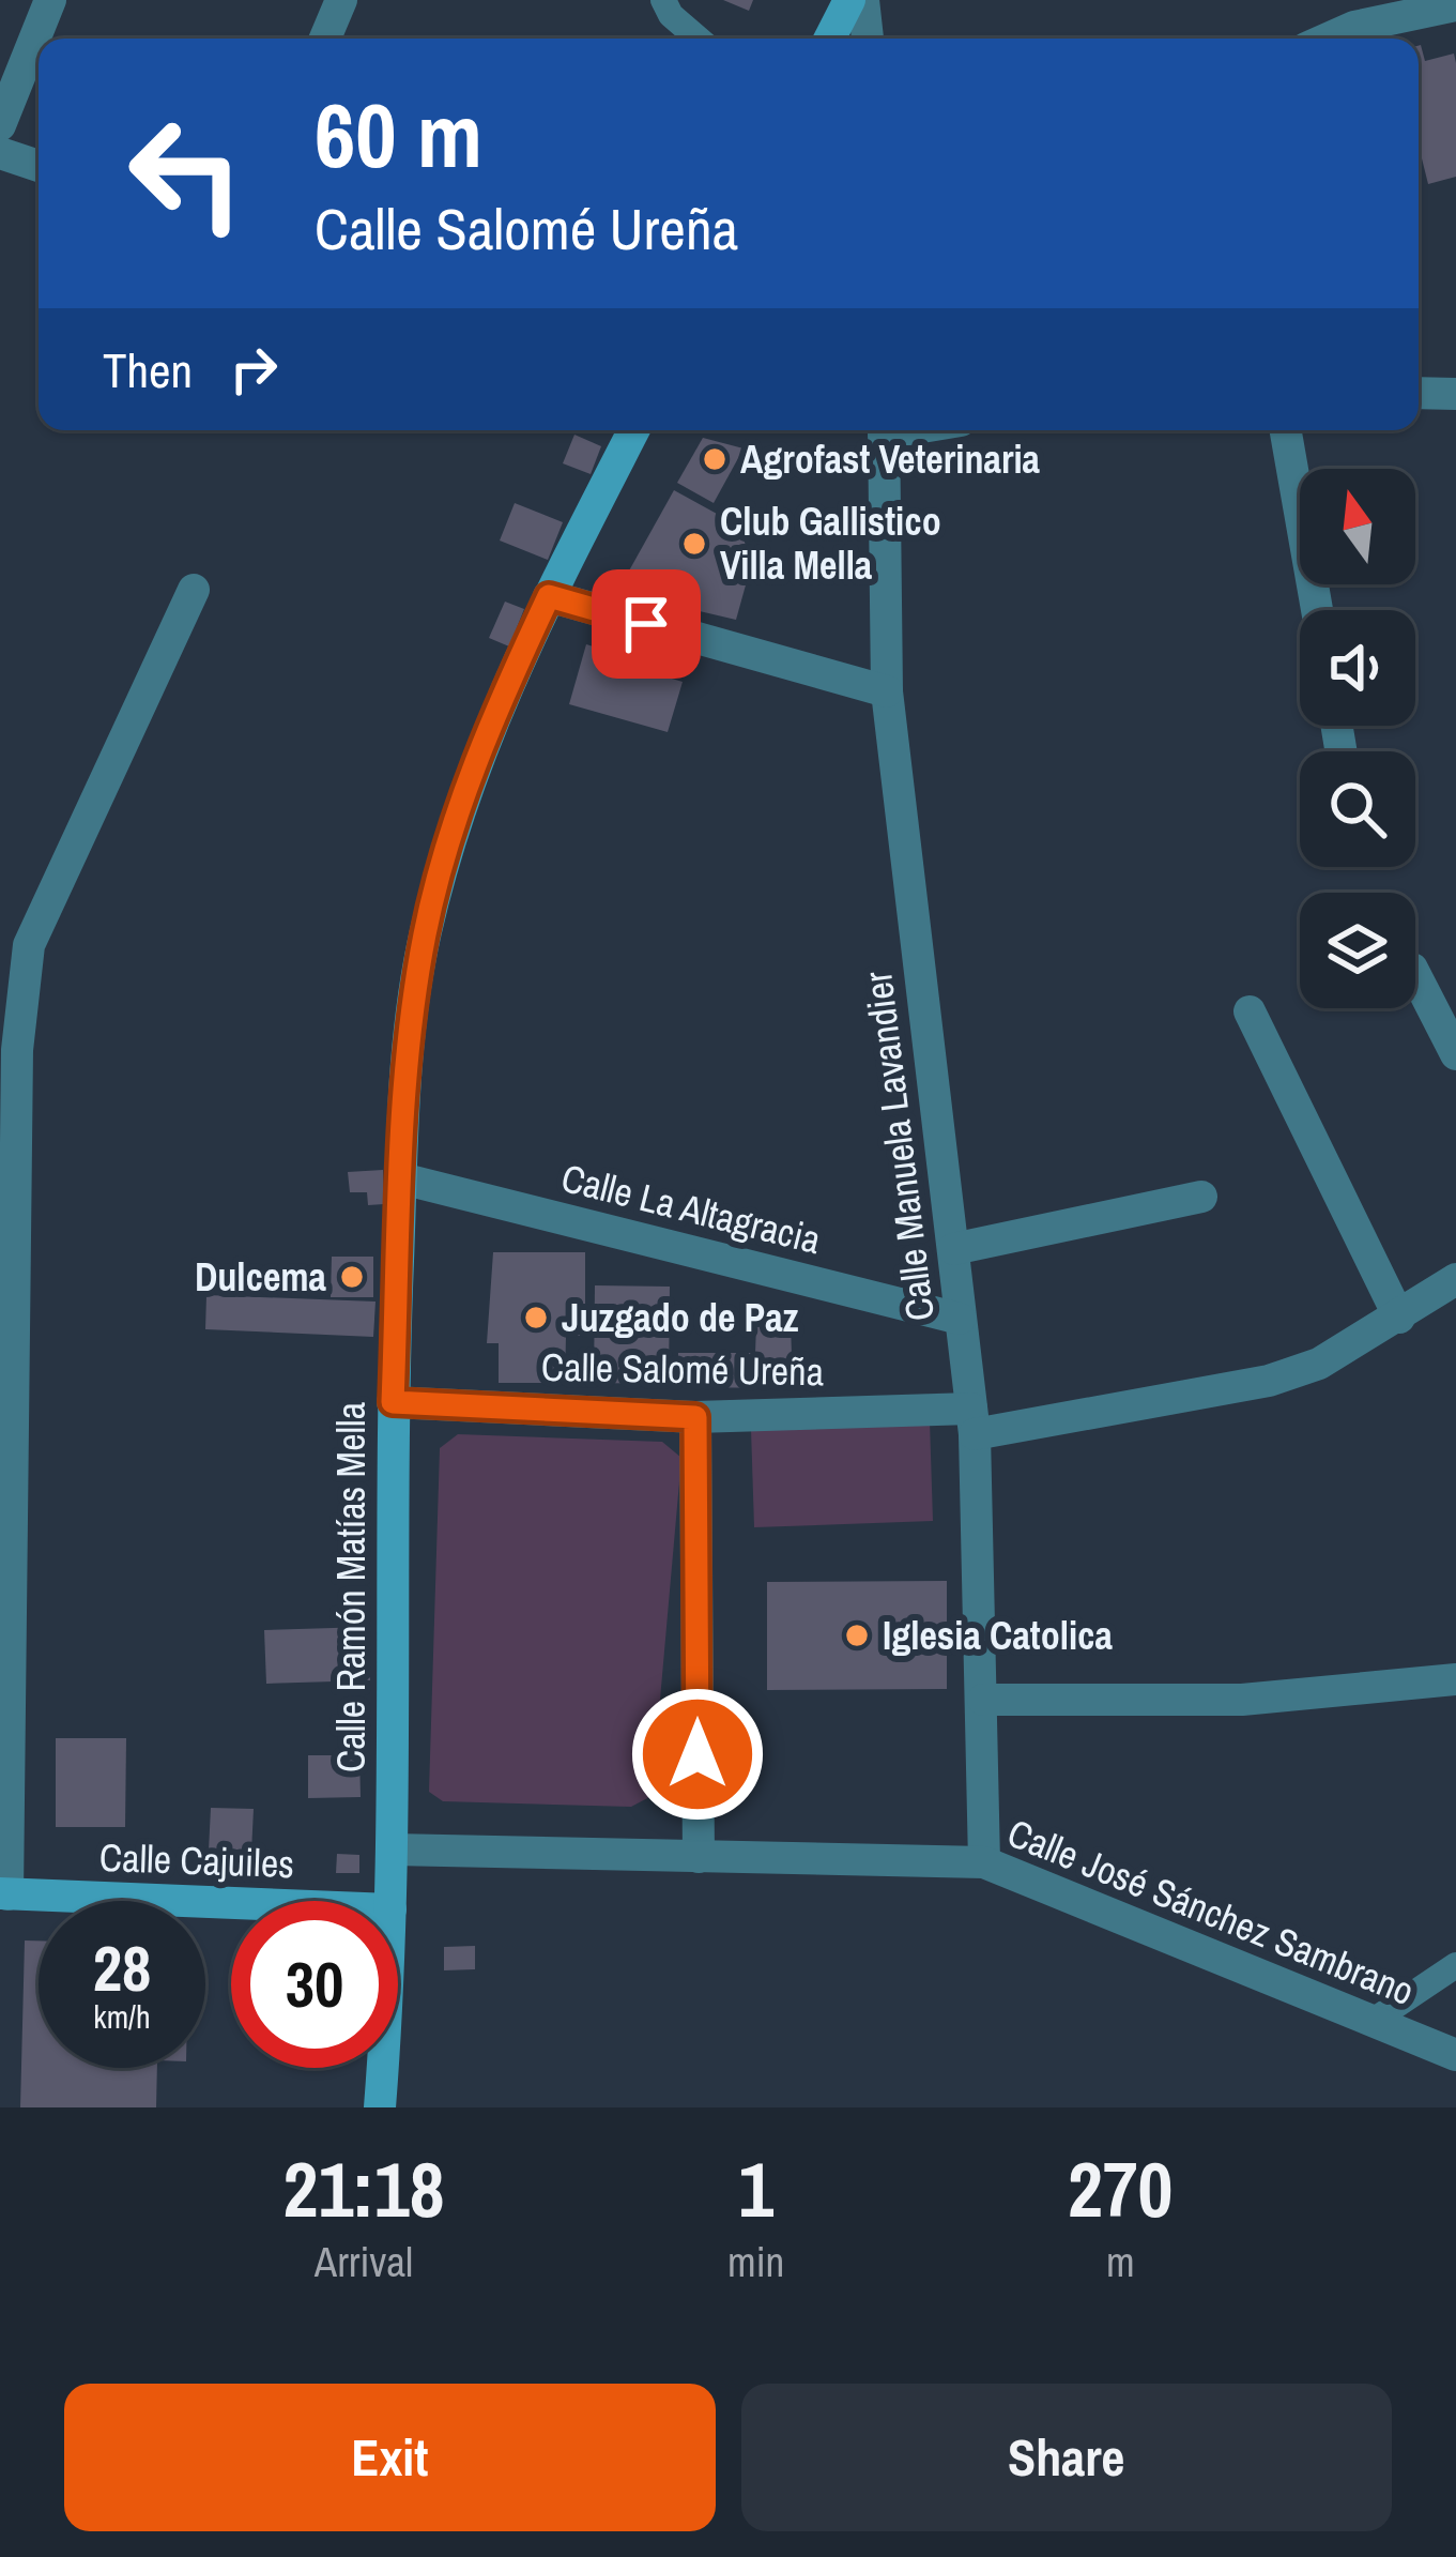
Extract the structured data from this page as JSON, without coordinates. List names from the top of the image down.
{
  "streets": {
    "main road": ["Calle Ramón Matías Mella", "Calle Cajuiles"],
    "street": [
      "Calle Manuela Lavandier",
      "Calle La Altagracia",
      "Calle Salomé Ureña",
      "Calle José Sánchez Sambrano"
    ]
  },
  "crossings": [
    ["Calle Manuela Lavandier", "Calle La Altagracia"],
    ["Calle Manuela Lavandier", "Calle Salomé Ureña"],
    ["Calle Manuela Lavandier", "Calle José Sánchez Sambrano"],
    ["Calle La Altagracia", "Calle Ramón Matías Mella"],
    ["Calle Salomé Ureña", "Calle Ramón Matías Mella"],
    ["Calle Ramón Matías Mella", "Calle José Sánchez Sambrano"]
  ],
  "places": [
    "Agrofast Veterinaria",
    "Club Gallistico Villa Mella",
    "Dulcema",
    "Juzgado de Paz",
    "Iglesia Catolica"
  ],
  "north": "top",
  "page": {
    "turn": ["60 m", "Calle Salomé Ureña"],
    "then": "Then",
    "speed": "28 km/h",
    "limit": "30",
    "eta": [
      "21:18",
      "Arrival",
      "1",
      "min",
      "270",
      "m"
    ],
    "buttons": ["Exit", "Share"]
  }
}
